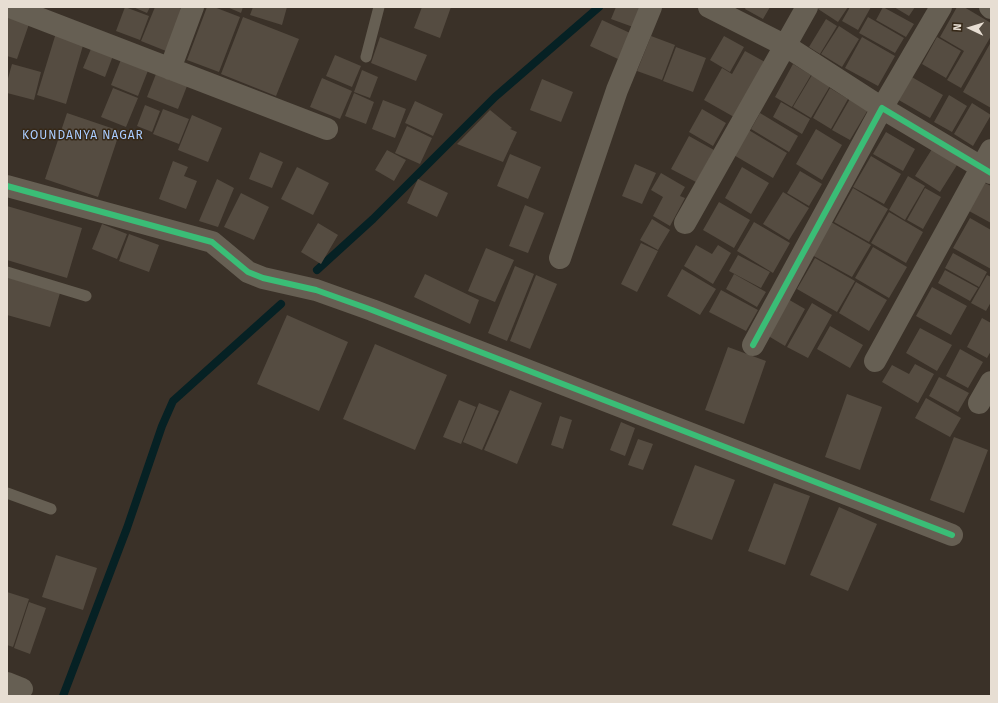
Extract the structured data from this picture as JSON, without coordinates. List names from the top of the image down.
{
  "districts": ["KOUNDANYA NAGAR"],
  "north": "left"
}
